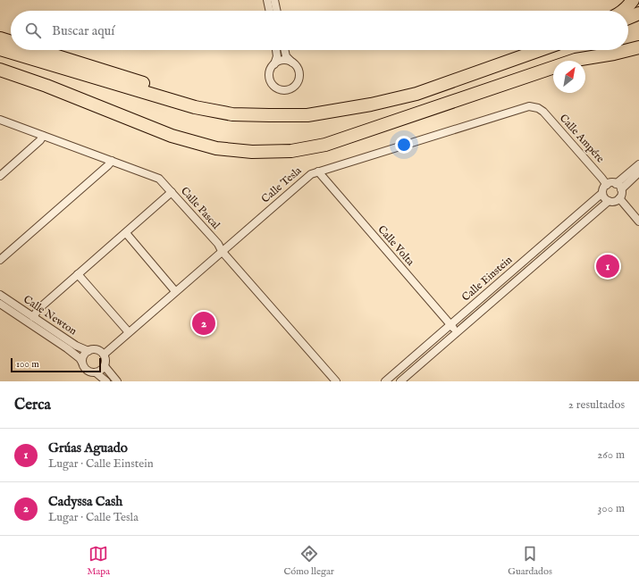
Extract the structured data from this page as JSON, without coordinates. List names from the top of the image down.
{
  "streets": {
    "street": [
      "Calle Ampére",
      "Calle Tesla",
      "Calle Pascal",
      "Calle Volta",
      "Calle Einstein",
      "Calle Newton"
    ]
  },
  "crossings": [
    ["Calle Ampére", "Calle Tesla"],
    ["Calle Ampére", "Calle Einstein"],
    ["Calle Tesla", "Calle Pascal"],
    ["Calle Tesla", "Calle Volta"],
    ["Calle Tesla", "Calle Newton"],
    ["Calle Volta", "Calle Einstein"]
  ],
  "scale_bar": "100 m",
  "north": "top right",
  "page": {
    "search": "Buscar aquí",
    "pins": ["1", "2"],
    "scale": "100 m",
    "heading": ["Cerca", "2 resultados"],
    "list": [
      {
        "mark": "1",
        "name": "Grúas Aguado",
        "note": "Lugar · Calle Einstein",
        "value": "260 m"
      },
      {
        "mark": "2",
        "name": "Cadyssa Cash",
        "note": "Lugar · Calle Tesla",
        "value": "300 m"
      }
    ],
    "nav": ["Mapa", "Cómo llegar", "Guardados"]
  }
}
